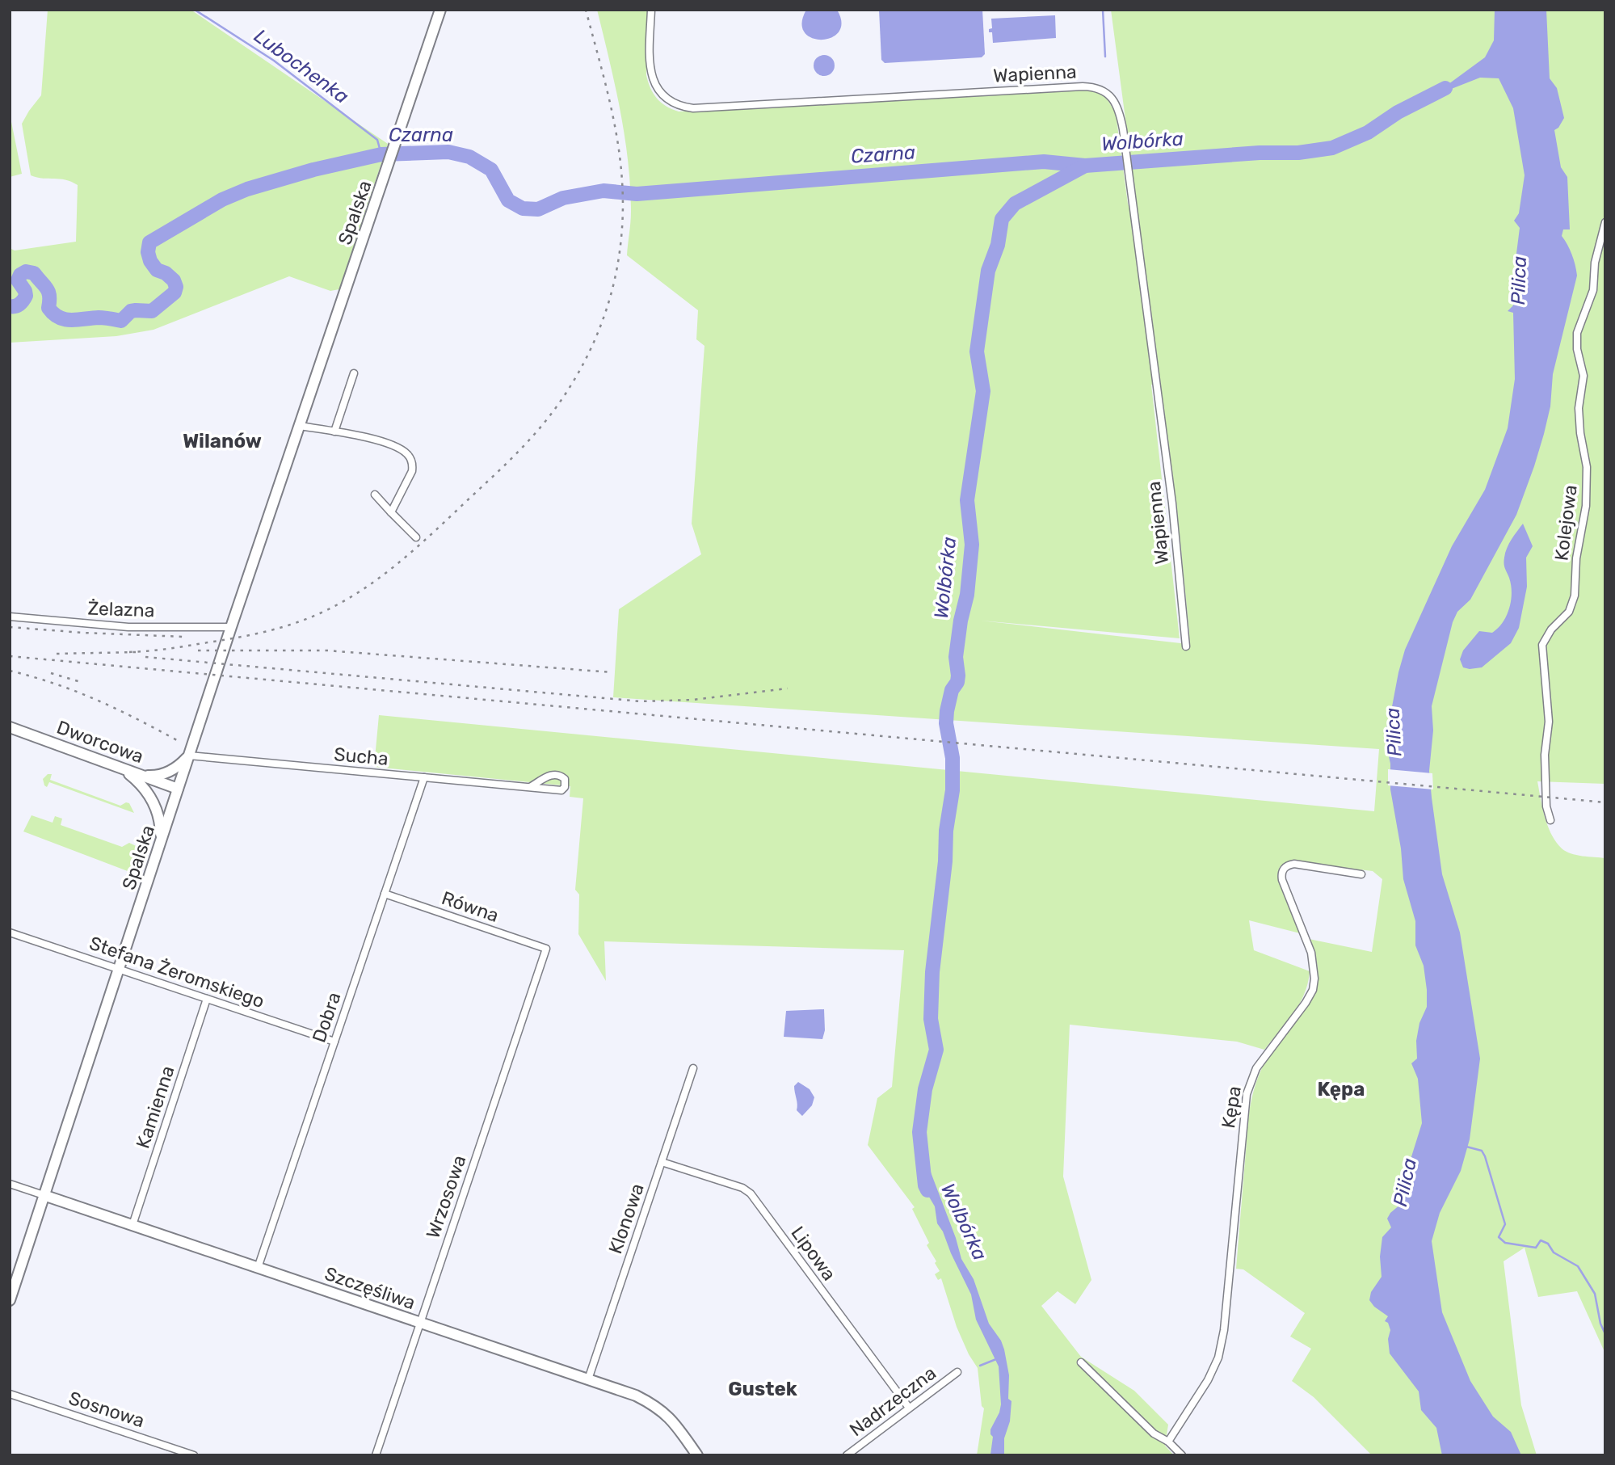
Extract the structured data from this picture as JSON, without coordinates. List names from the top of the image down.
{
  "streets": {
    "street": [
      "Wapienna",
      "Spalska",
      "Kolejowa",
      "Żelazna",
      "Dworcowa",
      "Sucha",
      "Równa",
      "Stefana Żeromskiego",
      "Dobra",
      "Kamienna",
      "Kępa",
      "Wrzosowa",
      "Klonowa",
      "Lipowa",
      "Szczęśliwa",
      "Nadrzeczna",
      "Sosnowa"
    ]
  },
  "crossings": [
    ["Spalska", "Żelazna"],
    ["Spalska", "Dworcowa"],
    ["Spalska", "Sucha"],
    ["Spalska", "Stefana Żeromskiego"],
    ["Spalska", "Szczęśliwa"],
    ["Sucha", "Dobra"],
    ["Równa", "Dobra"],
    ["Równa", "Wrzosowa"],
    ["Stefana Żeromskiego", "Dobra"],
    ["Stefana Żeromskiego", "Kamienna"],
    ["Dobra", "Szczęśliwa"],
    ["Kamienna", "Szczęśliwa"],
    ["Wrzosowa", "Szczęśliwa"],
    ["Klonowa", "Lipowa"],
    ["Klonowa", "Szczęśliwa"],
    ["Lipowa", "Nadrzeczna"]
  ],
  "districts": ["Wilanów", "Kępa", "Gustek"],
  "water": [
    "Lubochenka",
    "Czarna",
    "Wolbórka",
    "Pilica"
  ]
}
